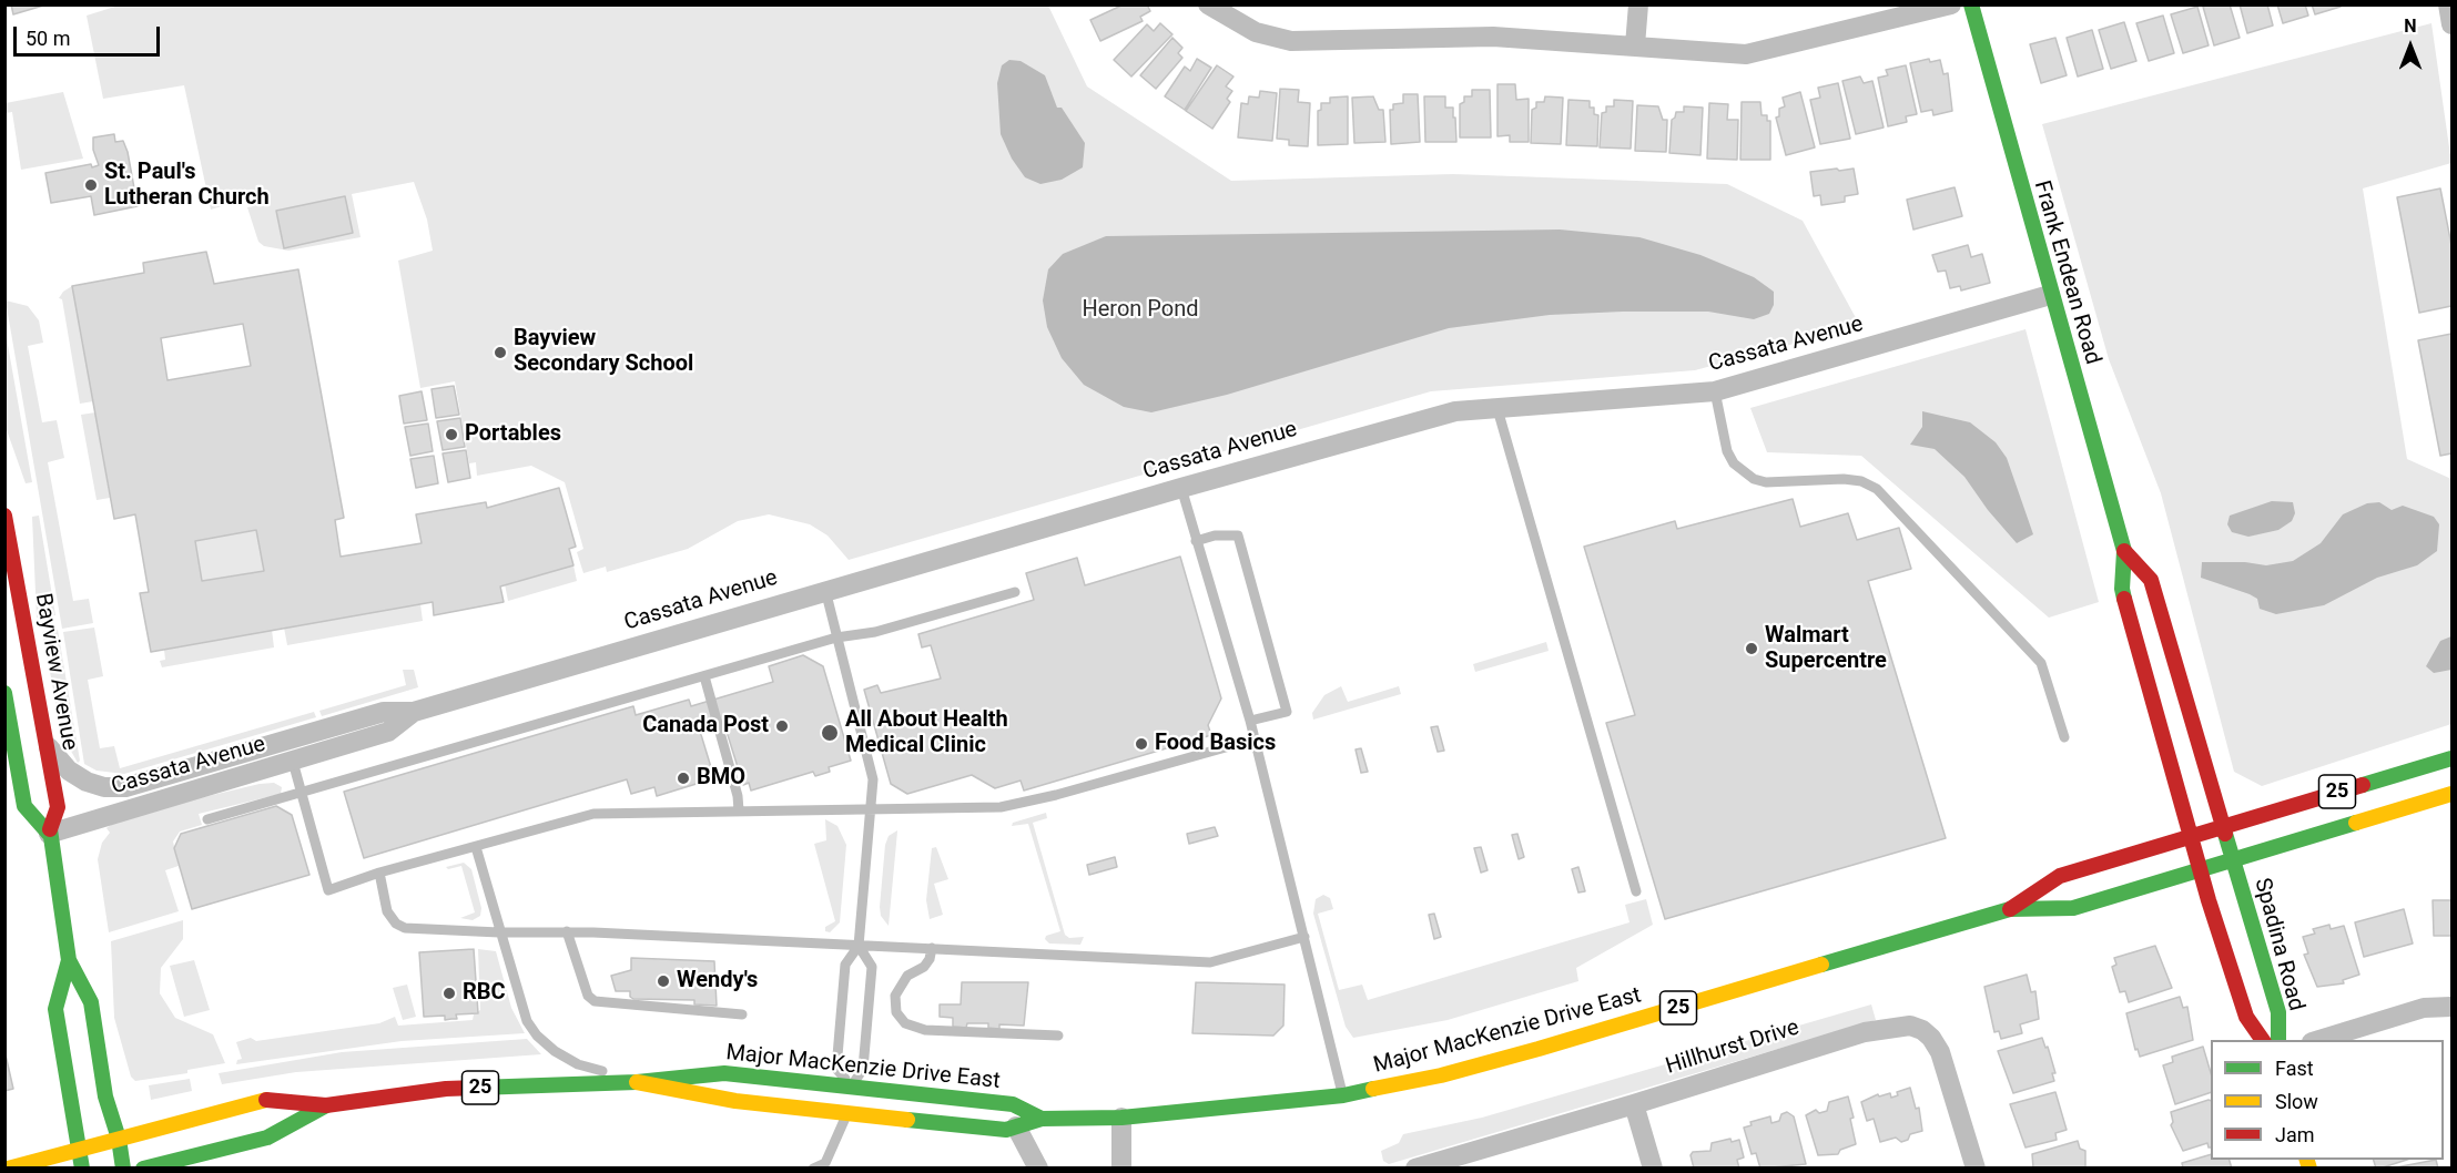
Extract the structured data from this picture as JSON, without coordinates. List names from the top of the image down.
{
  "streets": {
    "main road": [
      "Frank Endean Road",
      "Bayview Avenue",
      "25",
      "Spadina Road",
      "Major MacKenzie Drive East"
    ],
    "street": ["Cassata Avenue", "Hillhurst Drive"]
  },
  "crossings": [
    ["Frank Endean Road", "Cassata Avenue"],
    ["Frank Endean Road", "Spadina Road"],
    ["Frank Endean Road", "Major MacKenzie Drive East"],
    ["Cassata Avenue", "Bayview Avenue"],
    ["Bayview Avenue", "Major MacKenzie Drive East"],
    ["Spadina Road", "Major MacKenzie Drive East"]
  ],
  "parks": ["Heron Pond"],
  "places": [
    "St. Paul's Lutheran Church",
    "Bayview Secondary School",
    "Portables",
    "Walmart Supercentre",
    "Canada Post",
    "All About Health Medical Clinic",
    "Food Basics",
    "BMO",
    "Wendy's",
    "RBC"
  ],
  "legend": ["Fast", "Slow", "Jam"],
  "scale_bar": "50 m",
  "north": "top"
}
